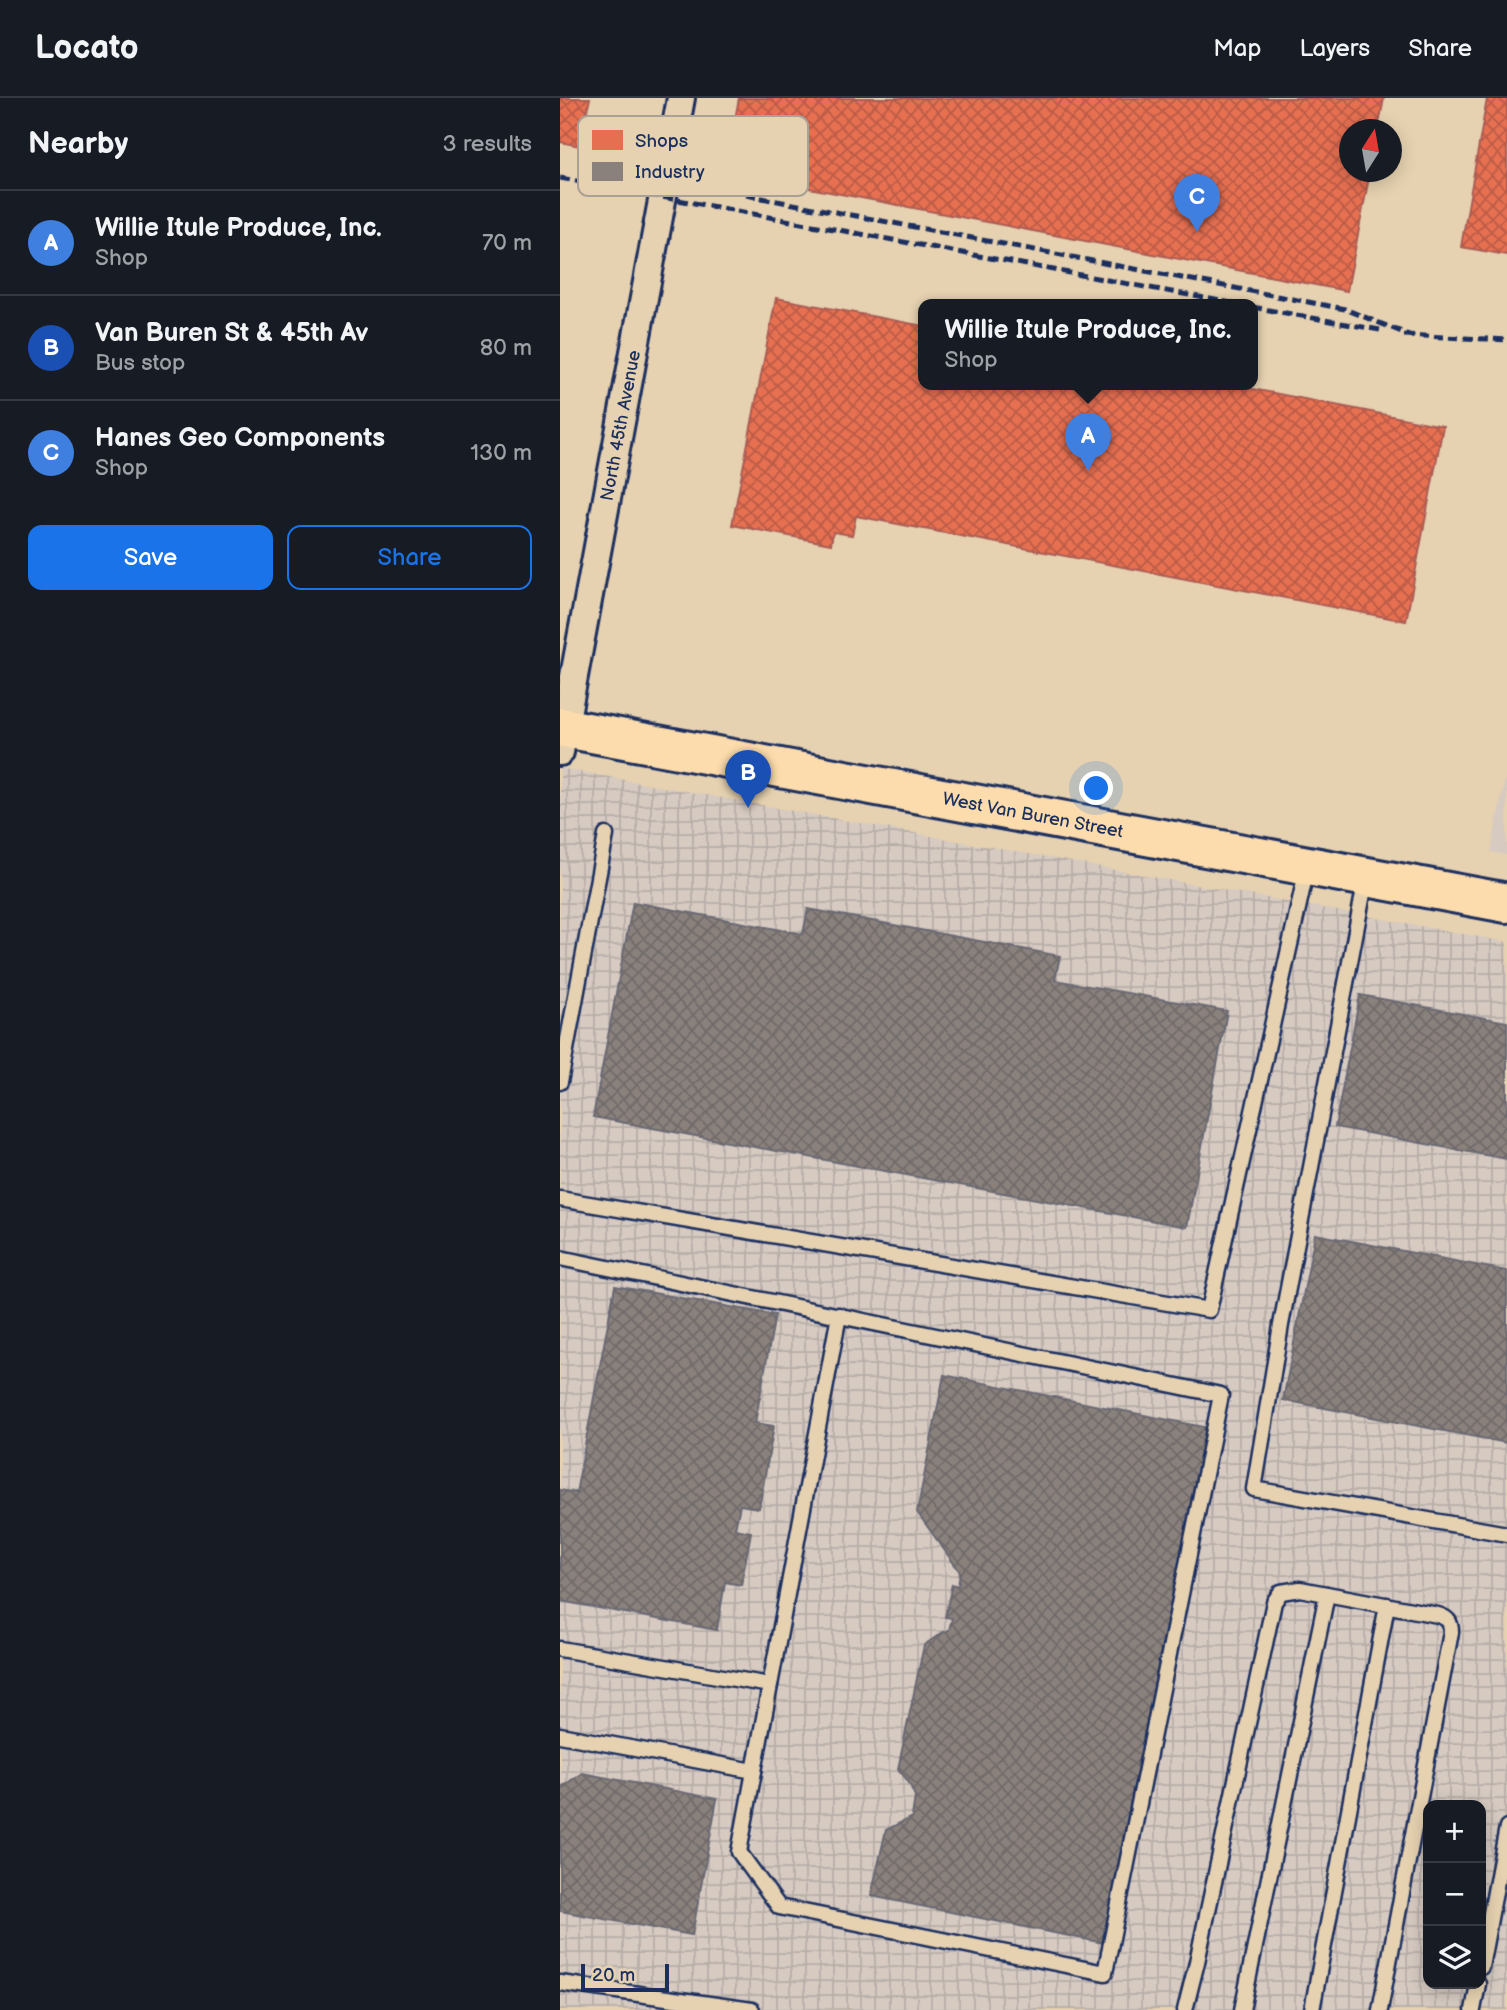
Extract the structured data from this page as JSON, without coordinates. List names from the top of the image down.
{
  "streets": {
    "main road": ["West Van Buren Street"],
    "street": ["North 45th Avenue"]
  },
  "crossings": [
    ["North 45th Avenue", "West Van Buren Street"]
  ],
  "legend": ["Shops", "Industry"],
  "scale_bar": "20 m",
  "north": "top",
  "page": {
    "header": "Locato",
    "nav": ["Map", "Layers", "Share"],
    "heading": ["Nearby", "3 results"],
    "pins": ["C", "A", "B"],
    "list": [
      {
        "mark": "A",
        "name": "Willie Itule Produce, Inc.",
        "note": "Shop",
        "value": "70 m"
      },
      {
        "mark": "B",
        "name": "Van Buren St & 45th Av",
        "note": "Bus stop",
        "value": "80 m"
      },
      {
        "mark": "C",
        "name": "Hanes Geo Components",
        "note": "Shop",
        "value": "130 m"
      }
    ],
    "popup": ["Willie Itule Produce, Inc.", "Shop"],
    "buttons": ["Save", "Share"],
    "map_buttons": ["+", "−"],
    "scale": "20 m"
  }
}
